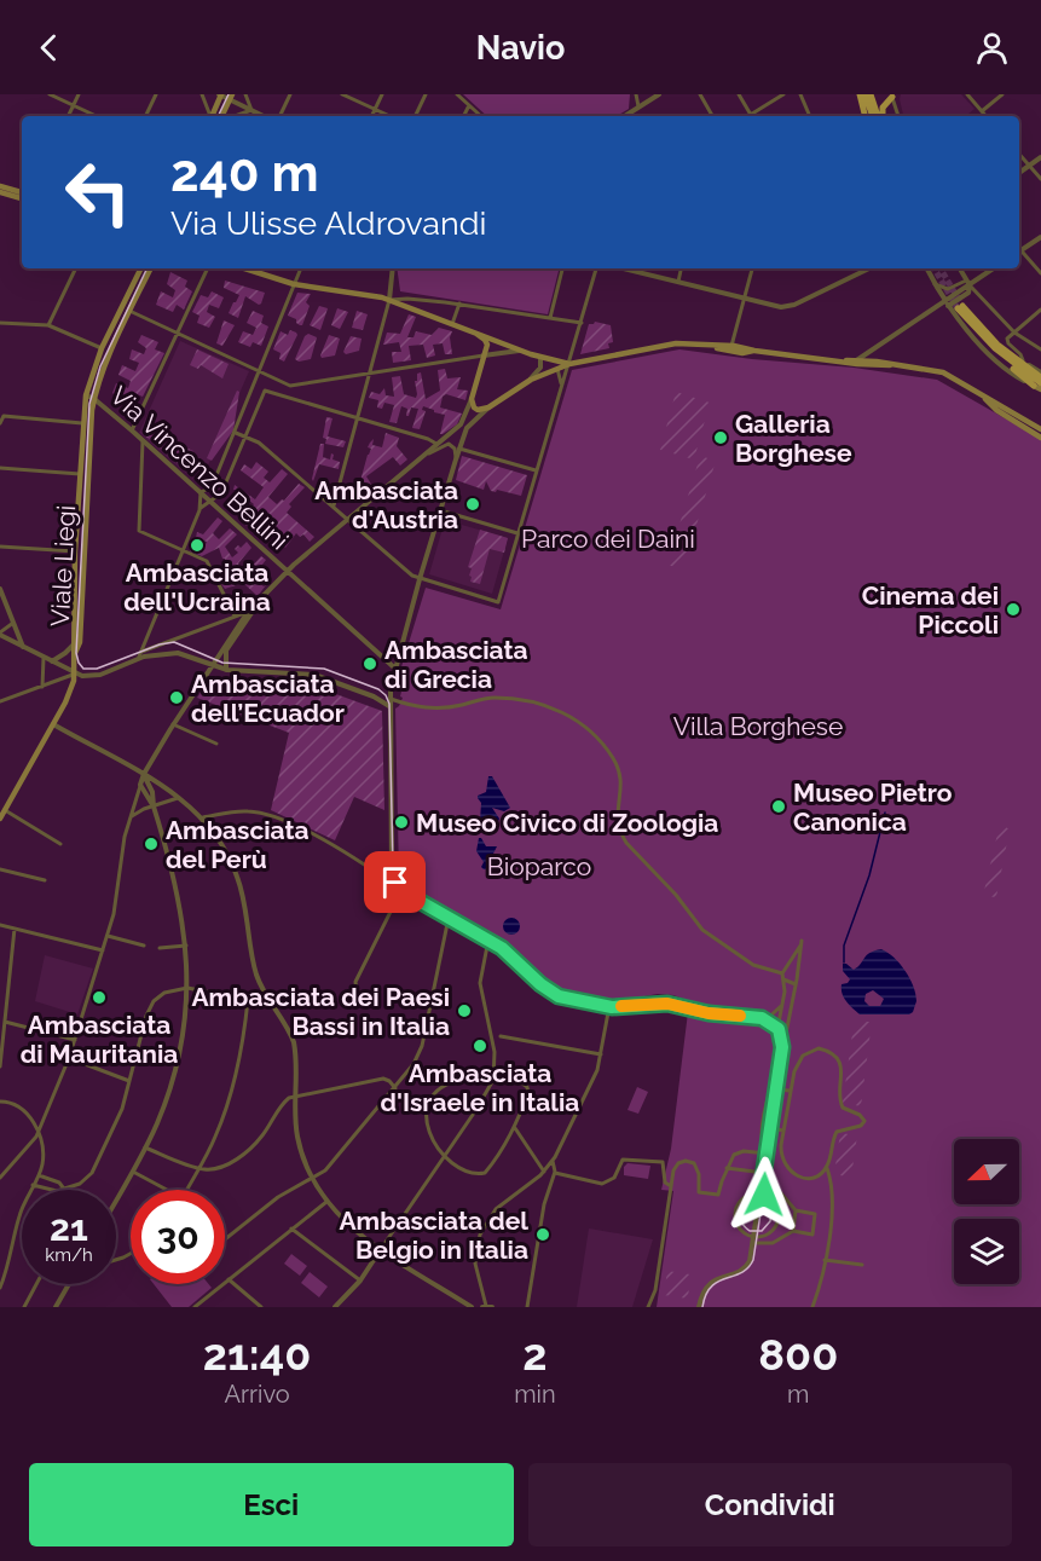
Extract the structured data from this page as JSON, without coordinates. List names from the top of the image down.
{
  "streets": {
    "main road": ["Viale Liegi"],
    "street": ["Via Vincenzo Bellini"]
  },
  "crossings": [
    ["Via Vincenzo Bellini", "Viale Liegi"]
  ],
  "parks": ["Parco dei Daini", "Villa Borghese", "Bioparco"],
  "places": [
    "Galleria Borghese",
    "Ambasciata d'Austria",
    "Ambasciata dell'Ucraina",
    "Cinema dei Piccoli",
    "Ambasciata di Grecia",
    "Ambasciata dell’Ecuador",
    "Museo Pietro Canonica",
    "Museo Civico di Zoologia",
    "Ambasciata del Perù",
    "Ambasciata di Mauritania",
    "Ambasciata dei Paesi Bassi in Italia",
    "Ambasciata d'Israele in Italia",
    "Ambasciata del Belgio in Italia"
  ],
  "north": "left",
  "page": {
    "header": "Navio",
    "turn": ["240 m", "Via Ulisse Aldrovandi"],
    "speed": "21 km/h",
    "limit": "30",
    "eta": [
      "21:40",
      "Arrivo",
      "2",
      "min",
      "800",
      "m"
    ],
    "buttons": ["Esci", "Condividi"]
  }
}
